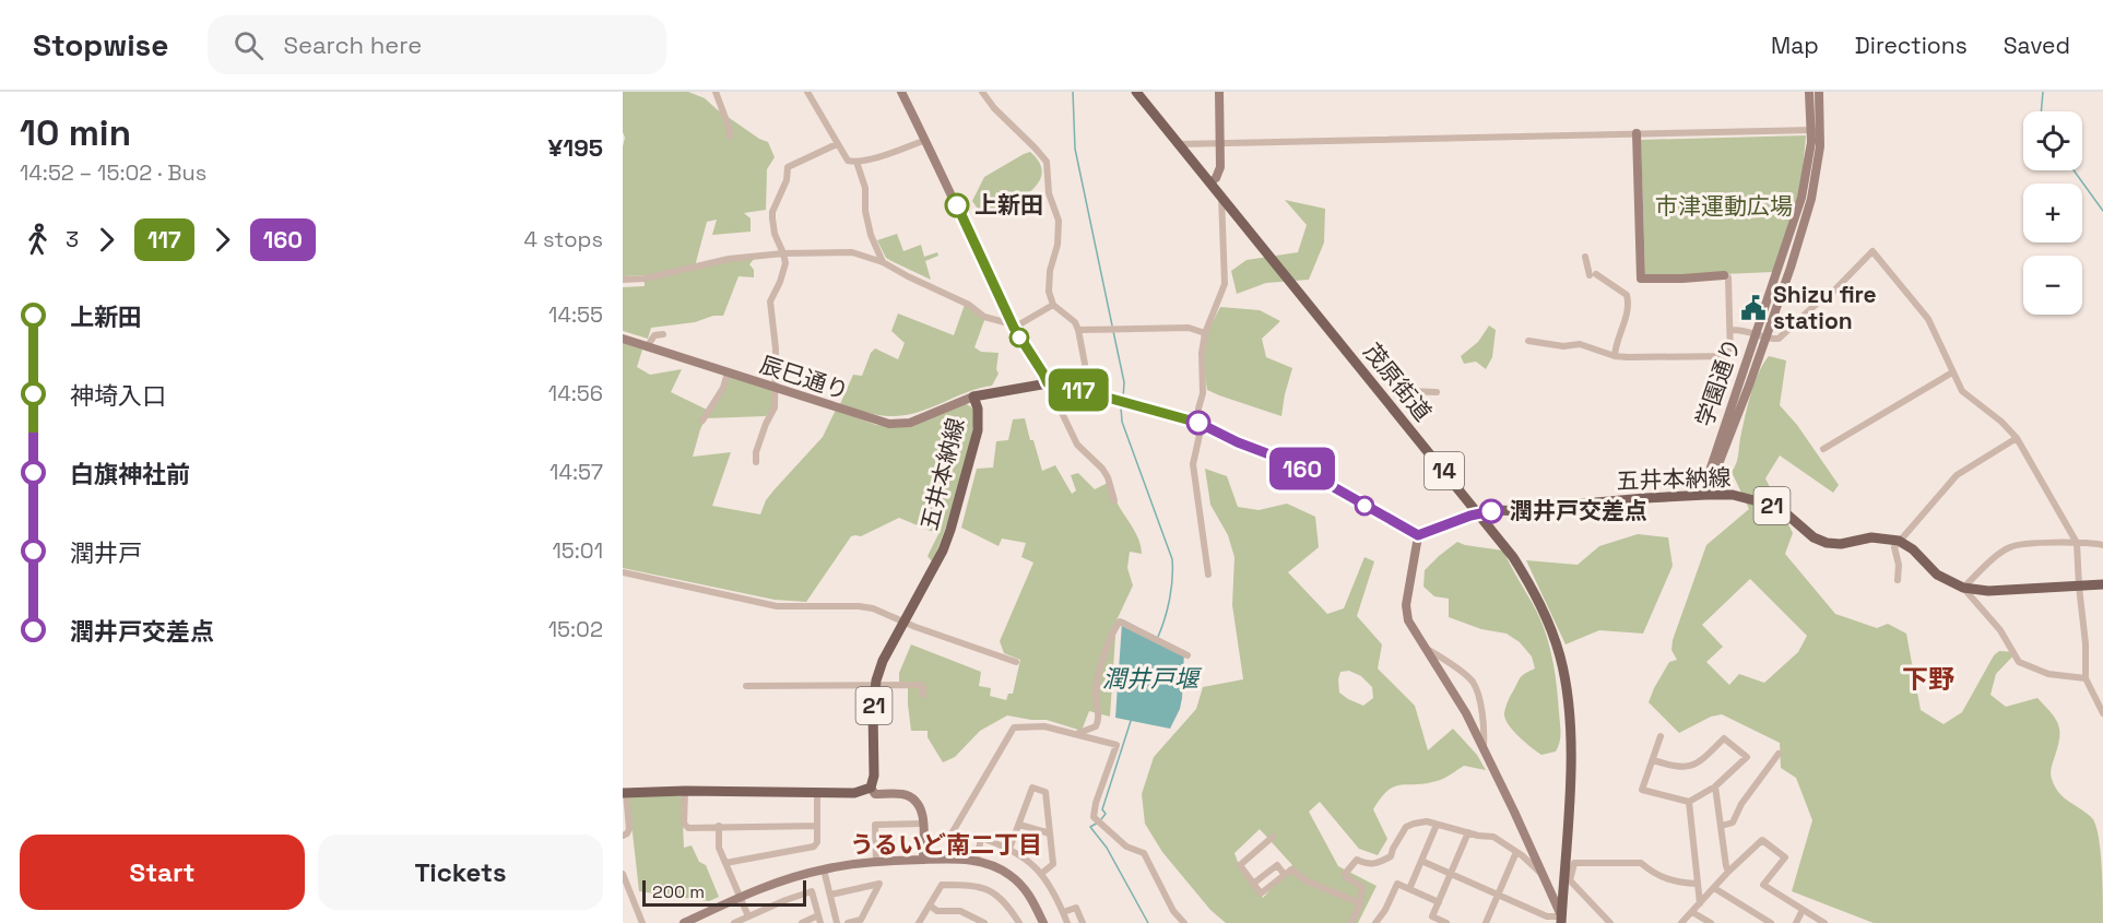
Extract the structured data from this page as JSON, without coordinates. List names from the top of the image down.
{
  "streets": {
    "main road": [
      "茂原街道",
      "14",
      "五井本納線",
      "21"
    ],
    "street": ["辰巳通り", "学園通り"]
  },
  "crossings": [
    ["辰巳通り", "五井本納線"],
    ["茂原街道", "五井本納線"],
    ["学園通り", "五井本納線"]
  ],
  "districts": ["下野", "うるいど南二丁目"],
  "water": ["潤井戸堰"],
  "parks": ["市津運動広場"],
  "places": {
    "other": ["上新田", "潤井戸交差点"],
    "public building": ["Shizu fire station"]
  },
  "lines": ["bus line 117", "bus line 160"],
  "scale_bar": "200 m",
  "page": {
    "header": "Stopwise",
    "search": "Search here",
    "nav": ["Map", "Directions", "Saved"],
    "heading": ["10 min", "14:52 – 15:02 · Bus", "¥195"],
    "on_map": ["117", "160"],
    "map_buttons": ["+", "−"],
    "legs": [
      "3",
      "117",
      "160",
      "4 stops"
    ],
    "list": [
      {
        "name": "上新田",
        "value": "14:55"
      },
      {
        "name": "神埼入口",
        "value": "14:56"
      },
      {
        "name": "白旗神社前",
        "value": "14:57"
      },
      {
        "name": "潤井戸",
        "value": "15:01"
      },
      {
        "name": "潤井戸交差点",
        "value": "15:02"
      }
    ],
    "buttons": ["Start", "Tickets"],
    "scale": "200 m"
  }
}
